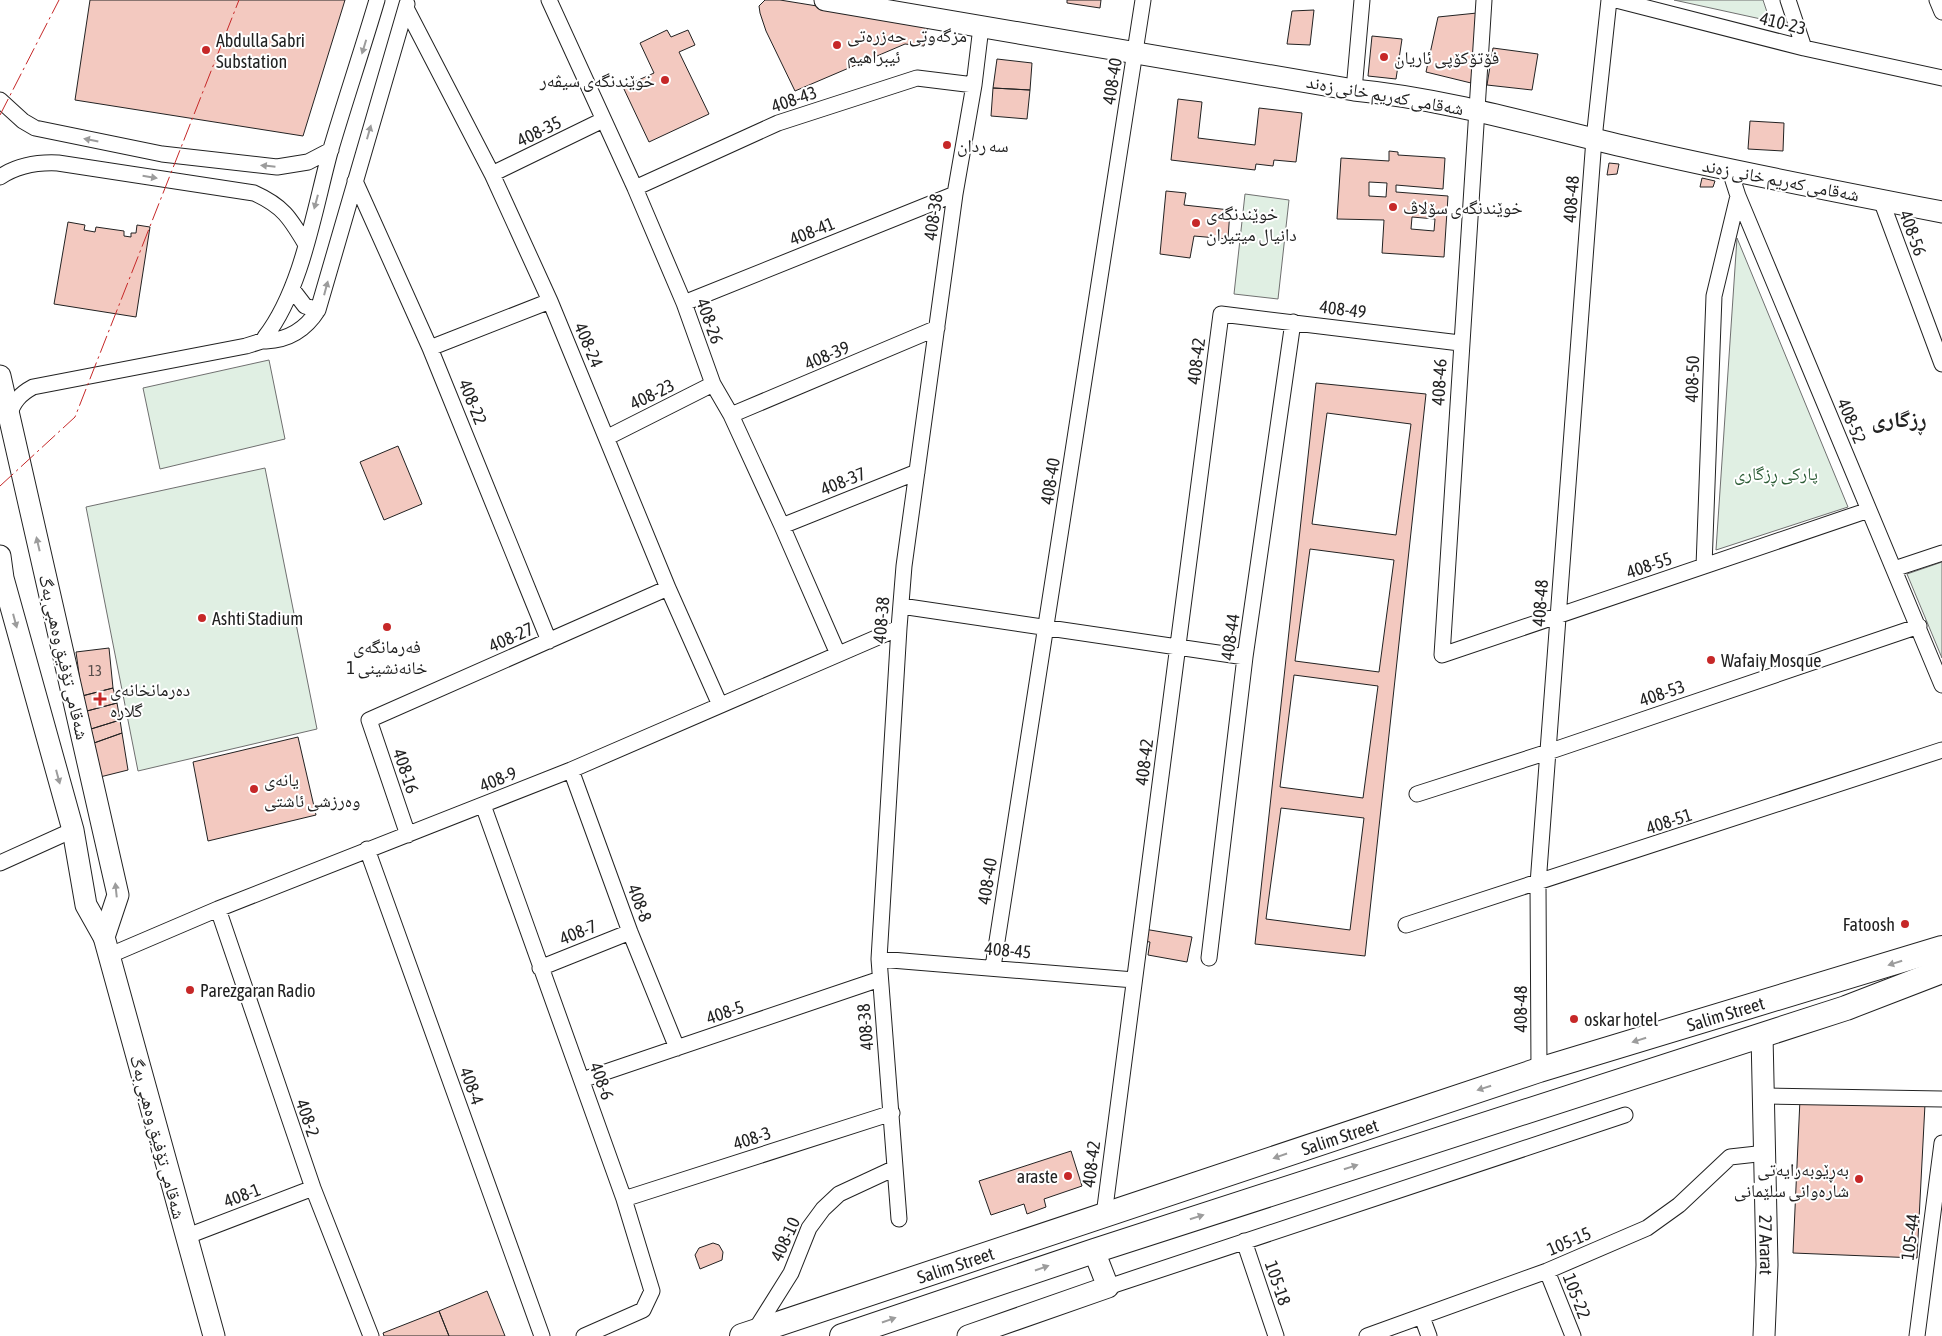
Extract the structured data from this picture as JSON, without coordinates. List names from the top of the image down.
{
  "streets": {
    "main road": ["Salim Street"],
    "street": [
      "410-23",
      "408-40",
      "شەقامی کەریم خانی زەند",
      "408-43",
      "408-35",
      "408-48",
      "408-38",
      "408-41",
      "408-56",
      "408-49",
      "408-26",
      "408-24",
      "408-39",
      "408-42",
      "408-50",
      "408-46",
      "408-23",
      "408-22",
      "408-52",
      "408-37",
      "408-55",
      "408-27",
      "408-44",
      "شەقامی تۆفیق وەهبی بەگ",
      "408-53",
      "408-16",
      "408-9",
      "408-51",
      "408-8",
      "408-7",
      "408-45",
      "408-5",
      "408-6",
      "408-4",
      "408-2",
      "408-3",
      "408-1",
      "105-44",
      "408-10",
      "105-15",
      "27 Ararat",
      "105-18",
      "105-22"
    ]
  },
  "crossings": [
    ["408-40", "شەقامی کەریم خانی زەند"],
    ["408-40", "408-45"],
    ["شەقامی کەریم خانی زەند", "408-48"],
    ["شەقامی کەریم خانی زەند", "408-38"],
    ["شەقامی کەریم خانی زەند", "408-56"],
    ["شەقامی کەریم خانی زەند", "408-46"],
    ["شەقامی کەریم خانی زەند", "408-52"],
    ["408-43", "408-38"],
    ["408-43", "408-26"],
    ["408-35", "408-26"],
    ["408-35", "408-24"],
    ["408-48", "408-55"],
    ["408-48", "408-53"],
    ["408-48", "408-51"],
    ["408-48", "Salim Street"],
    ["408-38", "408-41"],
    ["408-38", "408-39"],
    ["408-38", "408-37"],
    ["408-38", "408-9"],
    ["408-38", "408-45"],
    ["408-38", "408-5"],
    ["408-38", "408-3"],
    ["408-38", "408-10"],
    ["408-41", "408-26"],
    ["408-49", "408-42"],
    ["408-49", "408-46"],
    ["408-49", "408-44"],
    ["408-26", "408-39"],
    ["408-26", "408-23"],
    ["408-26", "408-37"],
    ["408-26", "408-9"],
    ["408-24", "408-23"],
    ["408-24", "408-27"],
    ["408-24", "408-9"],
    ["408-42", "408-45"],
    ["408-42", "Salim Street"],
    ["408-50", "408-52"],
    ["408-50", "408-55"],
    ["408-46", "408-55"],
    ["408-22", "408-27"],
    ["408-52", "408-55"],
    ["408-52", "408-53"],
    ["408-27", "408-16"],
    ["شەقامی تۆفیق وەهبی بەگ", "408-9"],
    ["شەقامی تۆفیق وەهبی بەگ", "408-1"],
    ["408-16", "408-9"],
    ["408-9", "408-8"],
    ["408-9", "408-6"],
    ["408-9", "408-4"],
    ["408-9", "408-2"],
    ["408-8", "408-7"],
    ["408-8", "408-5"],
    ["408-7", "408-6"],
    ["408-5", "408-6"],
    ["Salim Street", "408-10"],
    ["Salim Street", "27 Ararat"],
    ["408-6", "408-3"],
    ["408-2", "408-1"],
    ["105-15", "27 Ararat"],
    ["105-15", "105-22"]
  ],
  "districts": ["ڕزگاری"],
  "parks": ["پارکی ڕزگاری"],
  "places": {
    "other": [
      "مزگەوتی حەزرەتی ئیبراهیم",
      "Abdulla Sabri Substation",
      "فۆتۆکۆپی ئاریان",
      "خوێندنگەی سیڤەر",
      "سه ردان",
      "خوێندنگەی سۆلاڤ",
      "خوێندنگەی دانیال میتیران",
      "Ashti Stadium",
      "فەرمانگەی خانەنشینی 1",
      "Wafaiy Mosque",
      "یانەی وەرزشی ئاشتی",
      "Fatoosh",
      "Parezgaran Radio",
      "oskar hotel",
      "araste",
      "بەڕێوبەرایەتی شارەوانی سلێمانی"
    ],
    "health": ["دەرمانخانەی گلارە"]
  },
  "house_numbers": ["13"]
}
